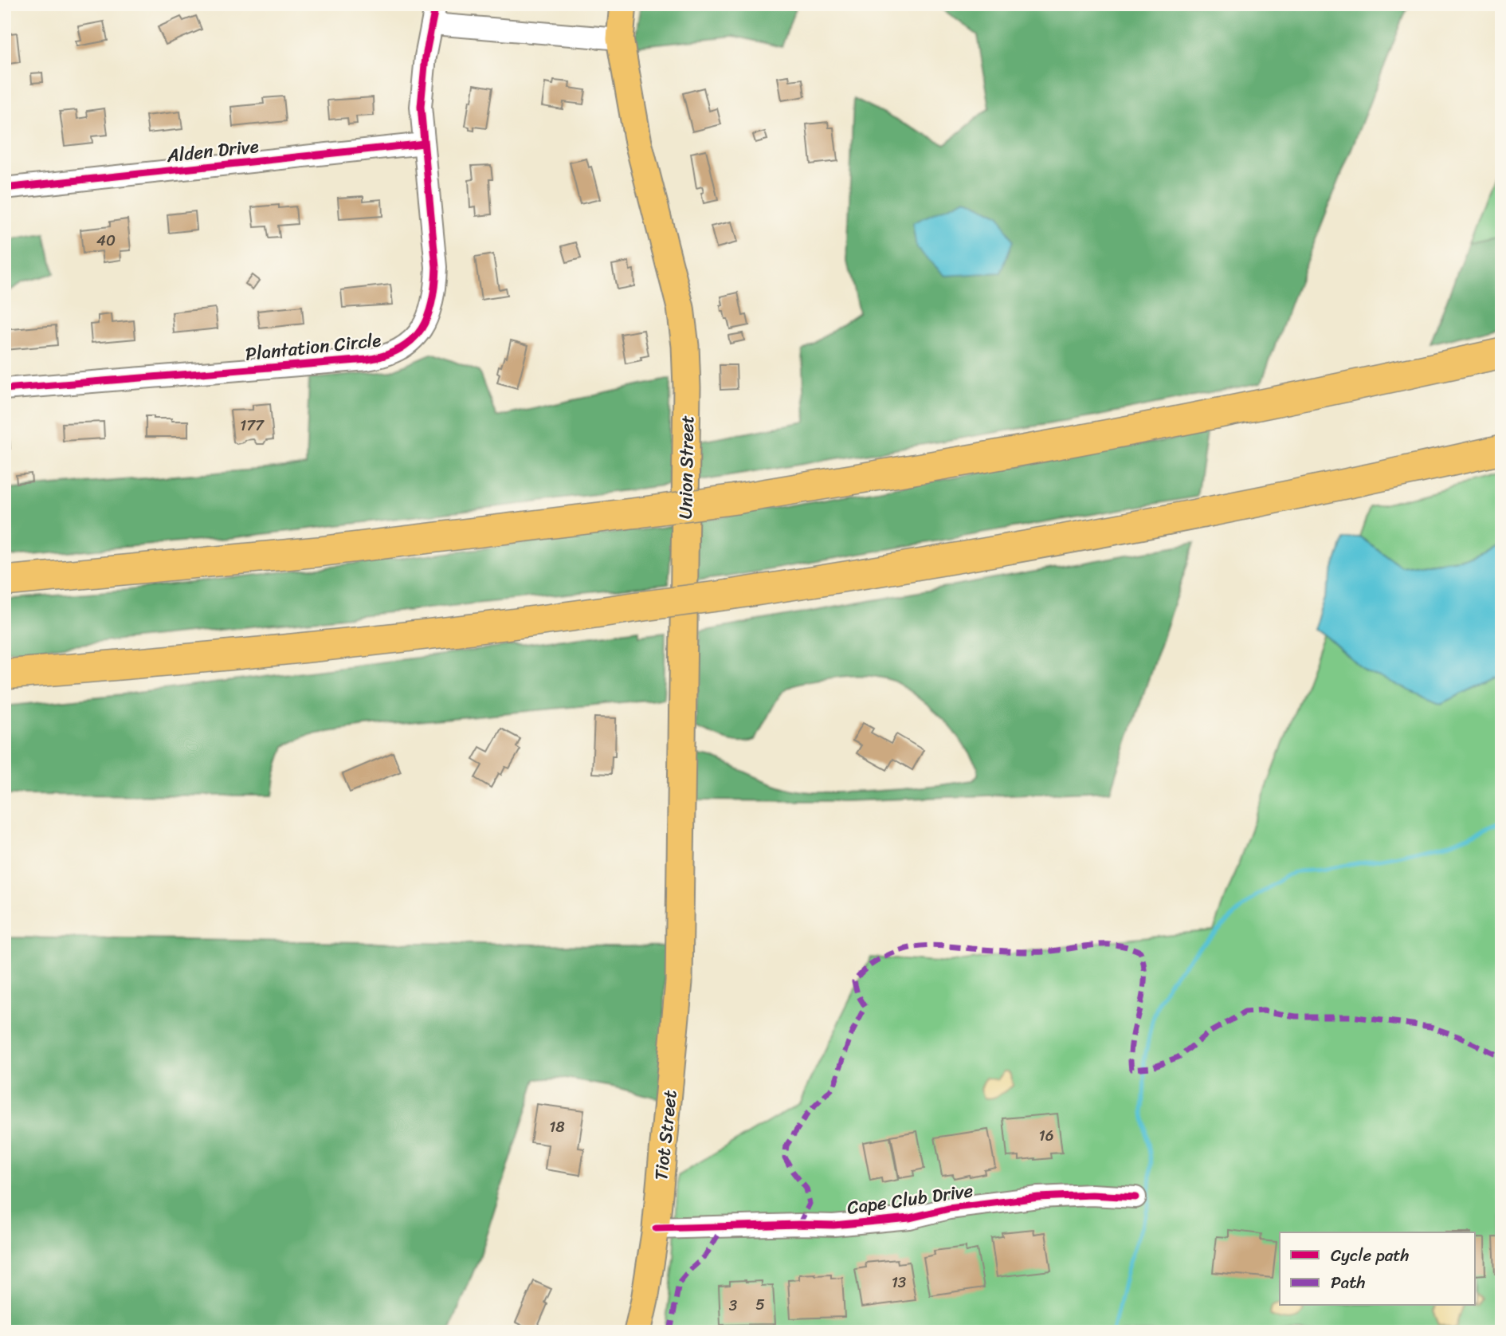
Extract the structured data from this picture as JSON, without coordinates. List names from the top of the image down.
{
  "streets": {
    "main road": ["Union Street", "Tiot Street"],
    "street": ["Alden Drive", "Plantation Circle", "Cape Club Drive"]
  },
  "crossings": [
    ["Alden Drive", "Plantation Circle"],
    ["Union Street", "Tiot Street"],
    ["Tiot Street", "Cape Club Drive"]
  ],
  "house_numbers": [
    "40",
    "177",
    "18",
    "16",
    "13",
    "5",
    "3"
  ],
  "legend": ["Cycle path", "Path"]
}
